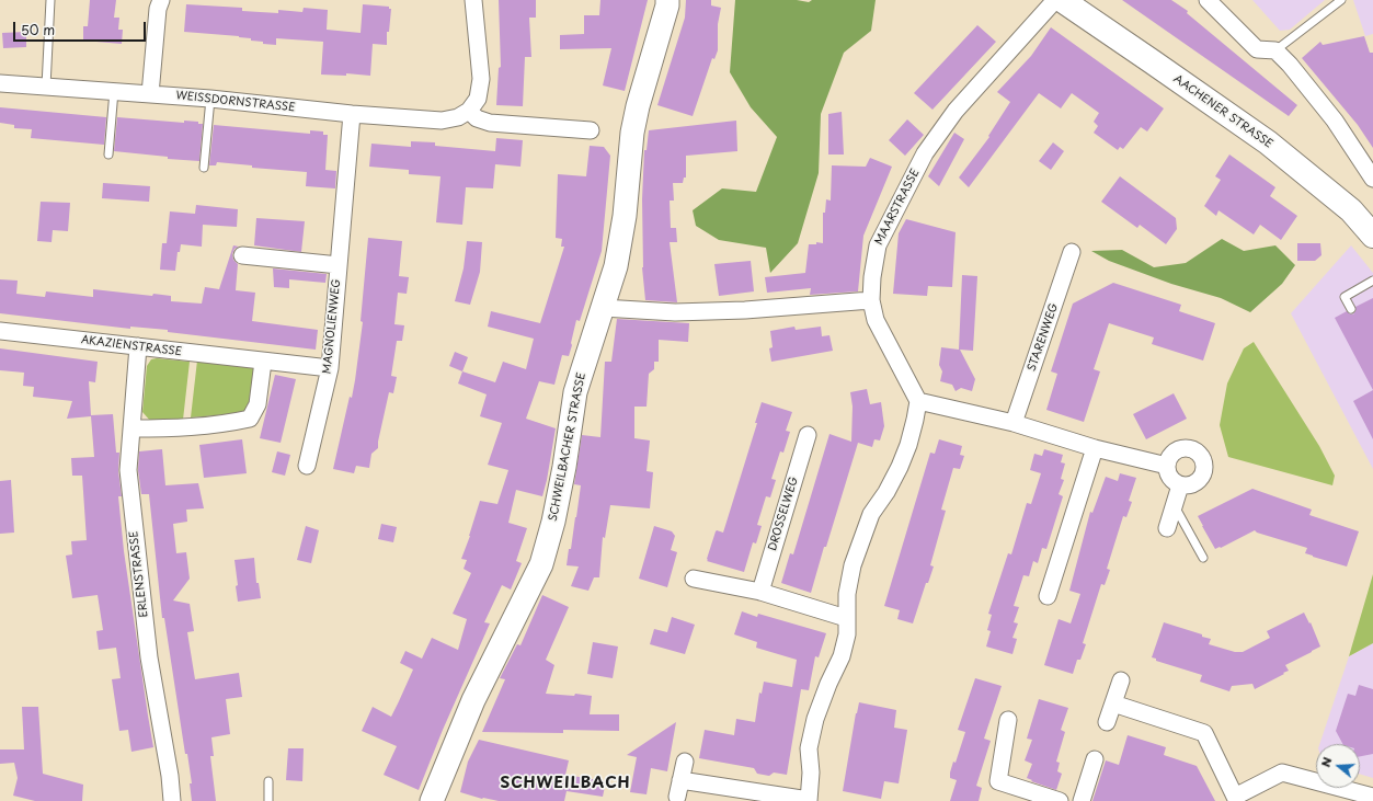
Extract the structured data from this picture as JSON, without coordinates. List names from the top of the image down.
{
  "streets": {
    "main road": ["AACHENER STRASSE", "SCHWEILBACHER STRASSE"],
    "street": [
      "WEISSDORNSTRASSE",
      "MAARSTRASSE",
      "MAGNOLIENWEG",
      "STARENWEG",
      "AKAZIENSTRASSE",
      "DROSSELWEG",
      "ERLENSTRASSE"
    ]
  },
  "crossings": [
    ["WEISSDORNSTRASSE", "MAGNOLIENWEG"],
    ["MAGNOLIENWEG", "AKAZIENSTRASSE"],
    ["AKAZIENSTRASSE", "ERLENSTRASSE"]
  ],
  "districts": ["SCHWEILBACH"],
  "scale_bar": "50 m",
  "north": "left"
}
